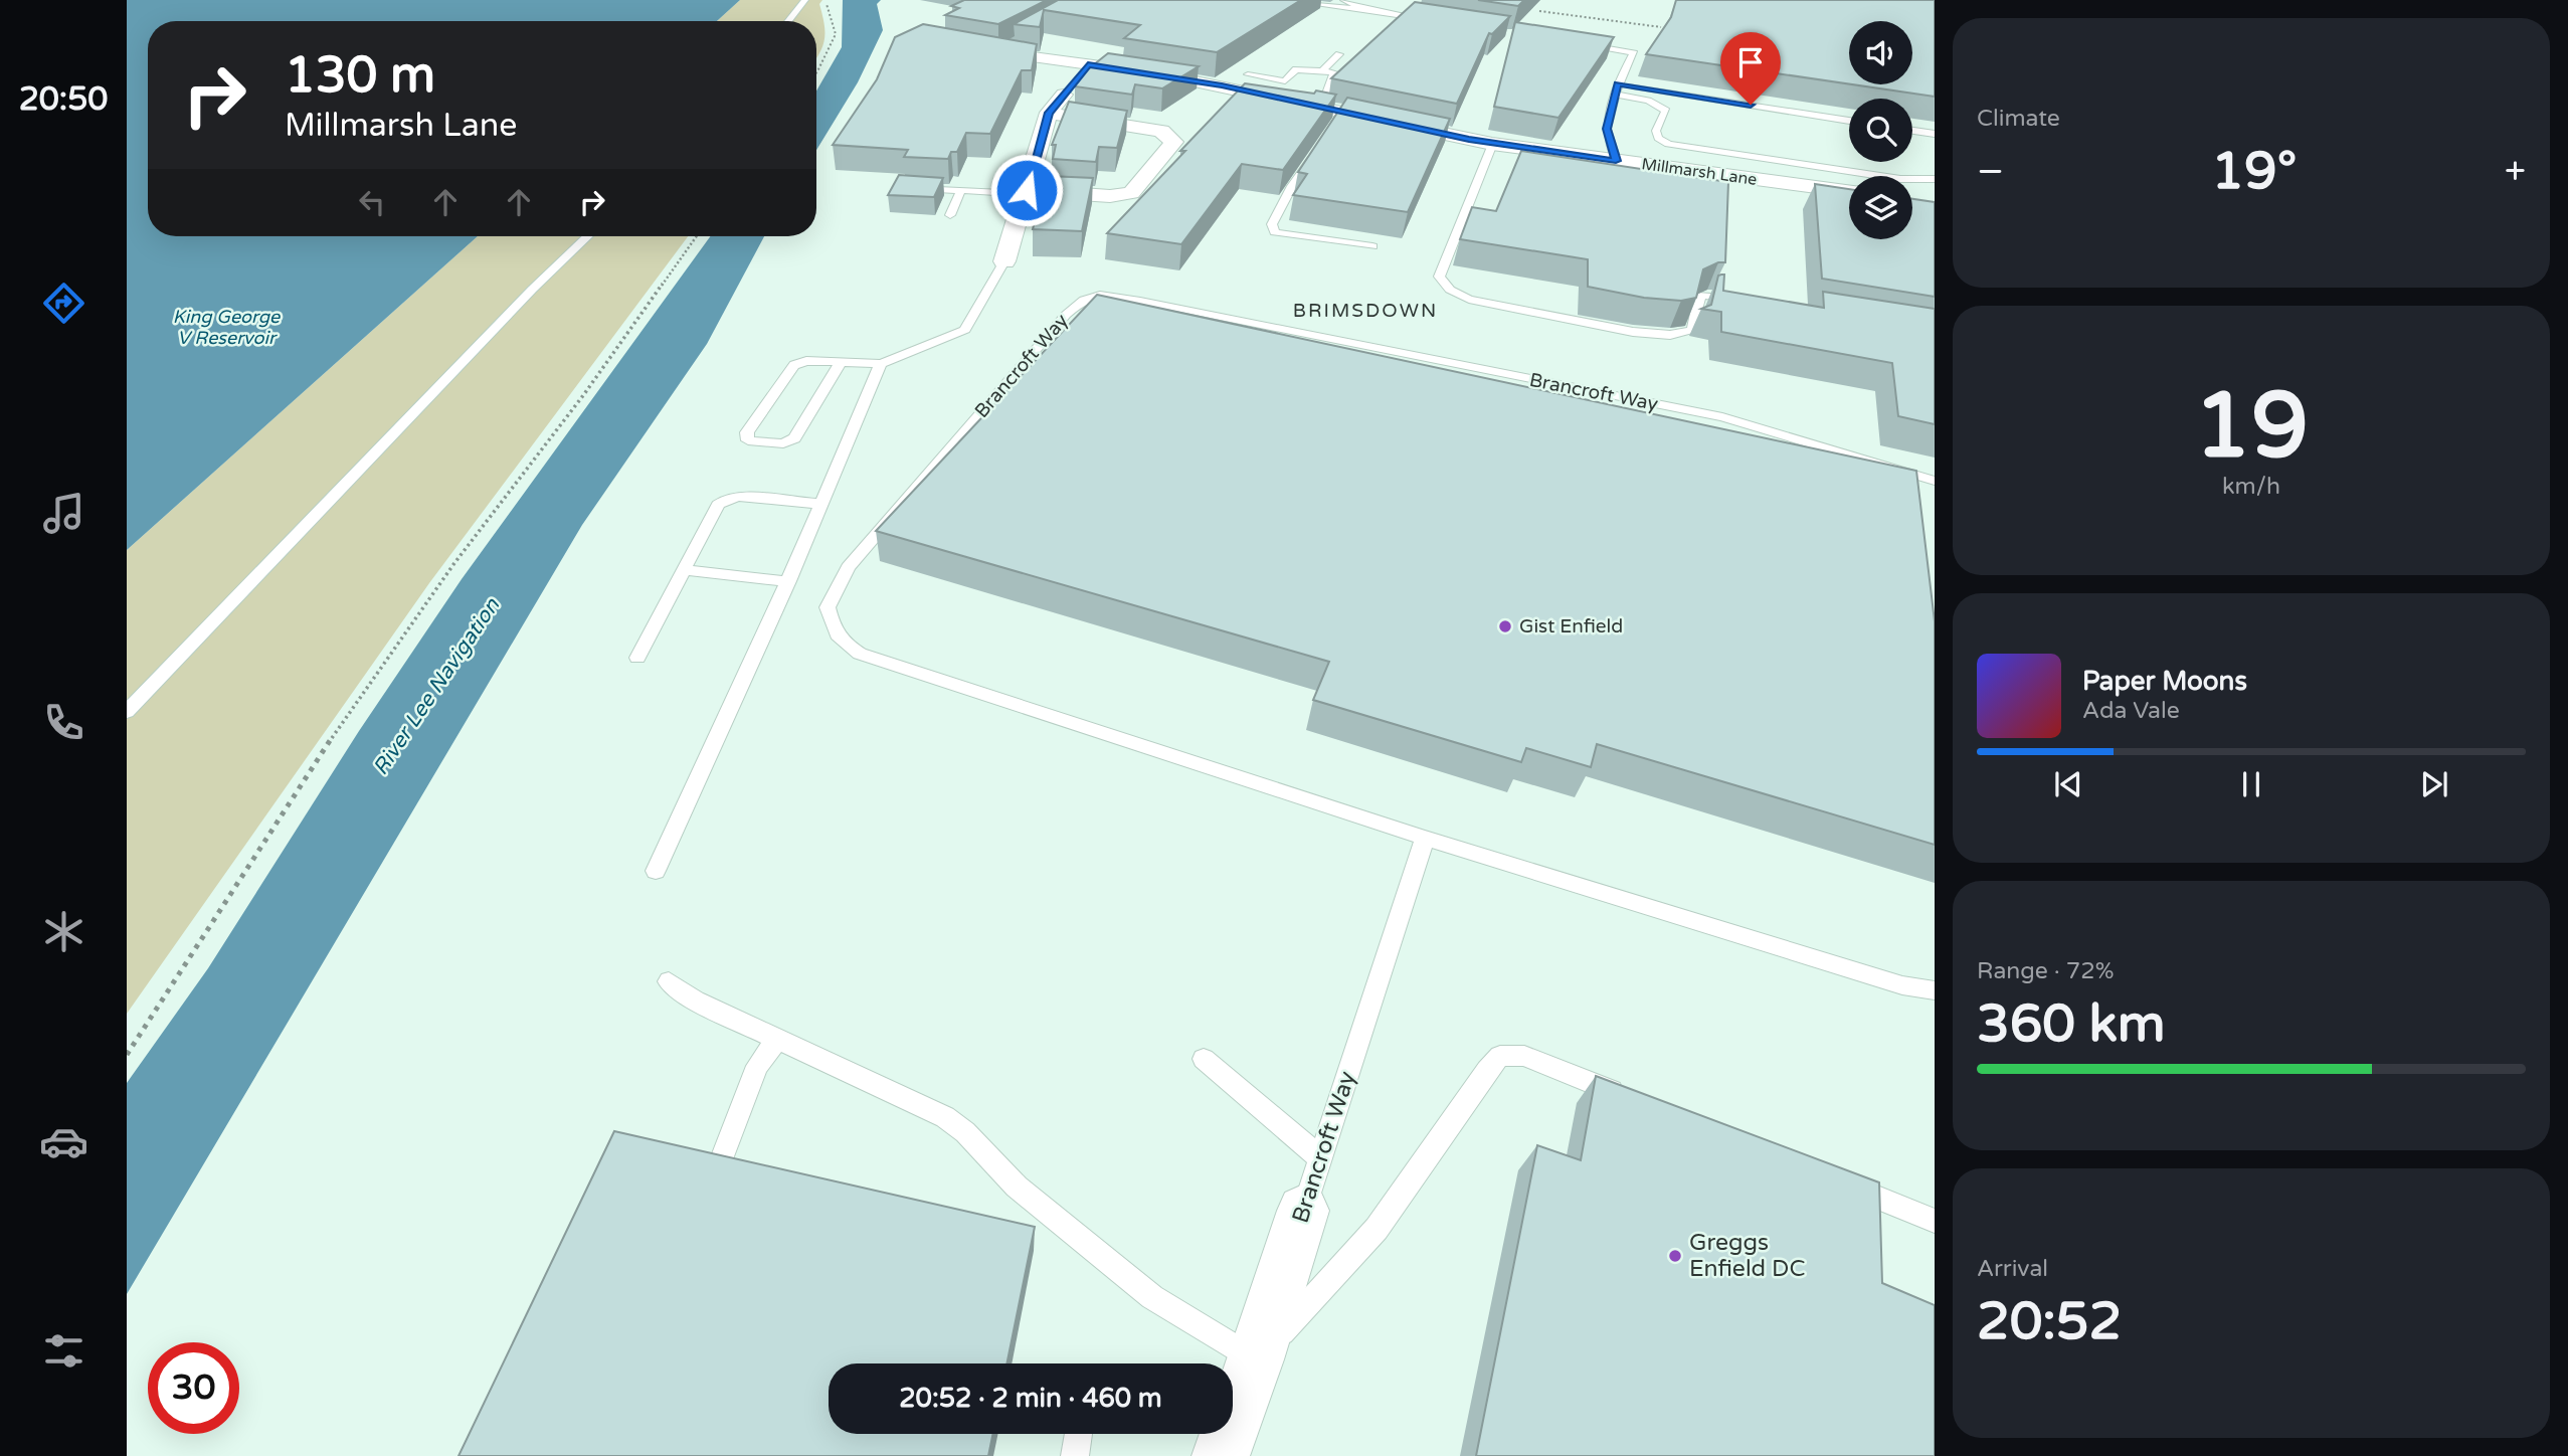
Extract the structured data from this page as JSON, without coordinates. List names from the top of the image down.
{
  "streets": {
    "street": ["Millmarsh Lane", "Brancroft Way"]
  },
  "districts": ["BRIMSDOWN"],
  "water": ["King George V Reservoir", "River Lee Navigation"],
  "places": ["Gist Enfield", "Greggs Enfield DC"],
  "page": {
    "tabs": "20:50",
    "tile": [
      "Climate",
      ["19", "km/h"],
      ["Range · 72%", "360 km"],
      ["Arrival", "20:52"]
    ],
    "turn": ["130 m", "Millmarsh Lane"],
    "heat": ["−", "19°", "+"],
    "song": ["Paper Moons", "Ada Vale"],
    "limit": "30",
    "trip": "20:52 · 2 min · 460 m"
  }
}
